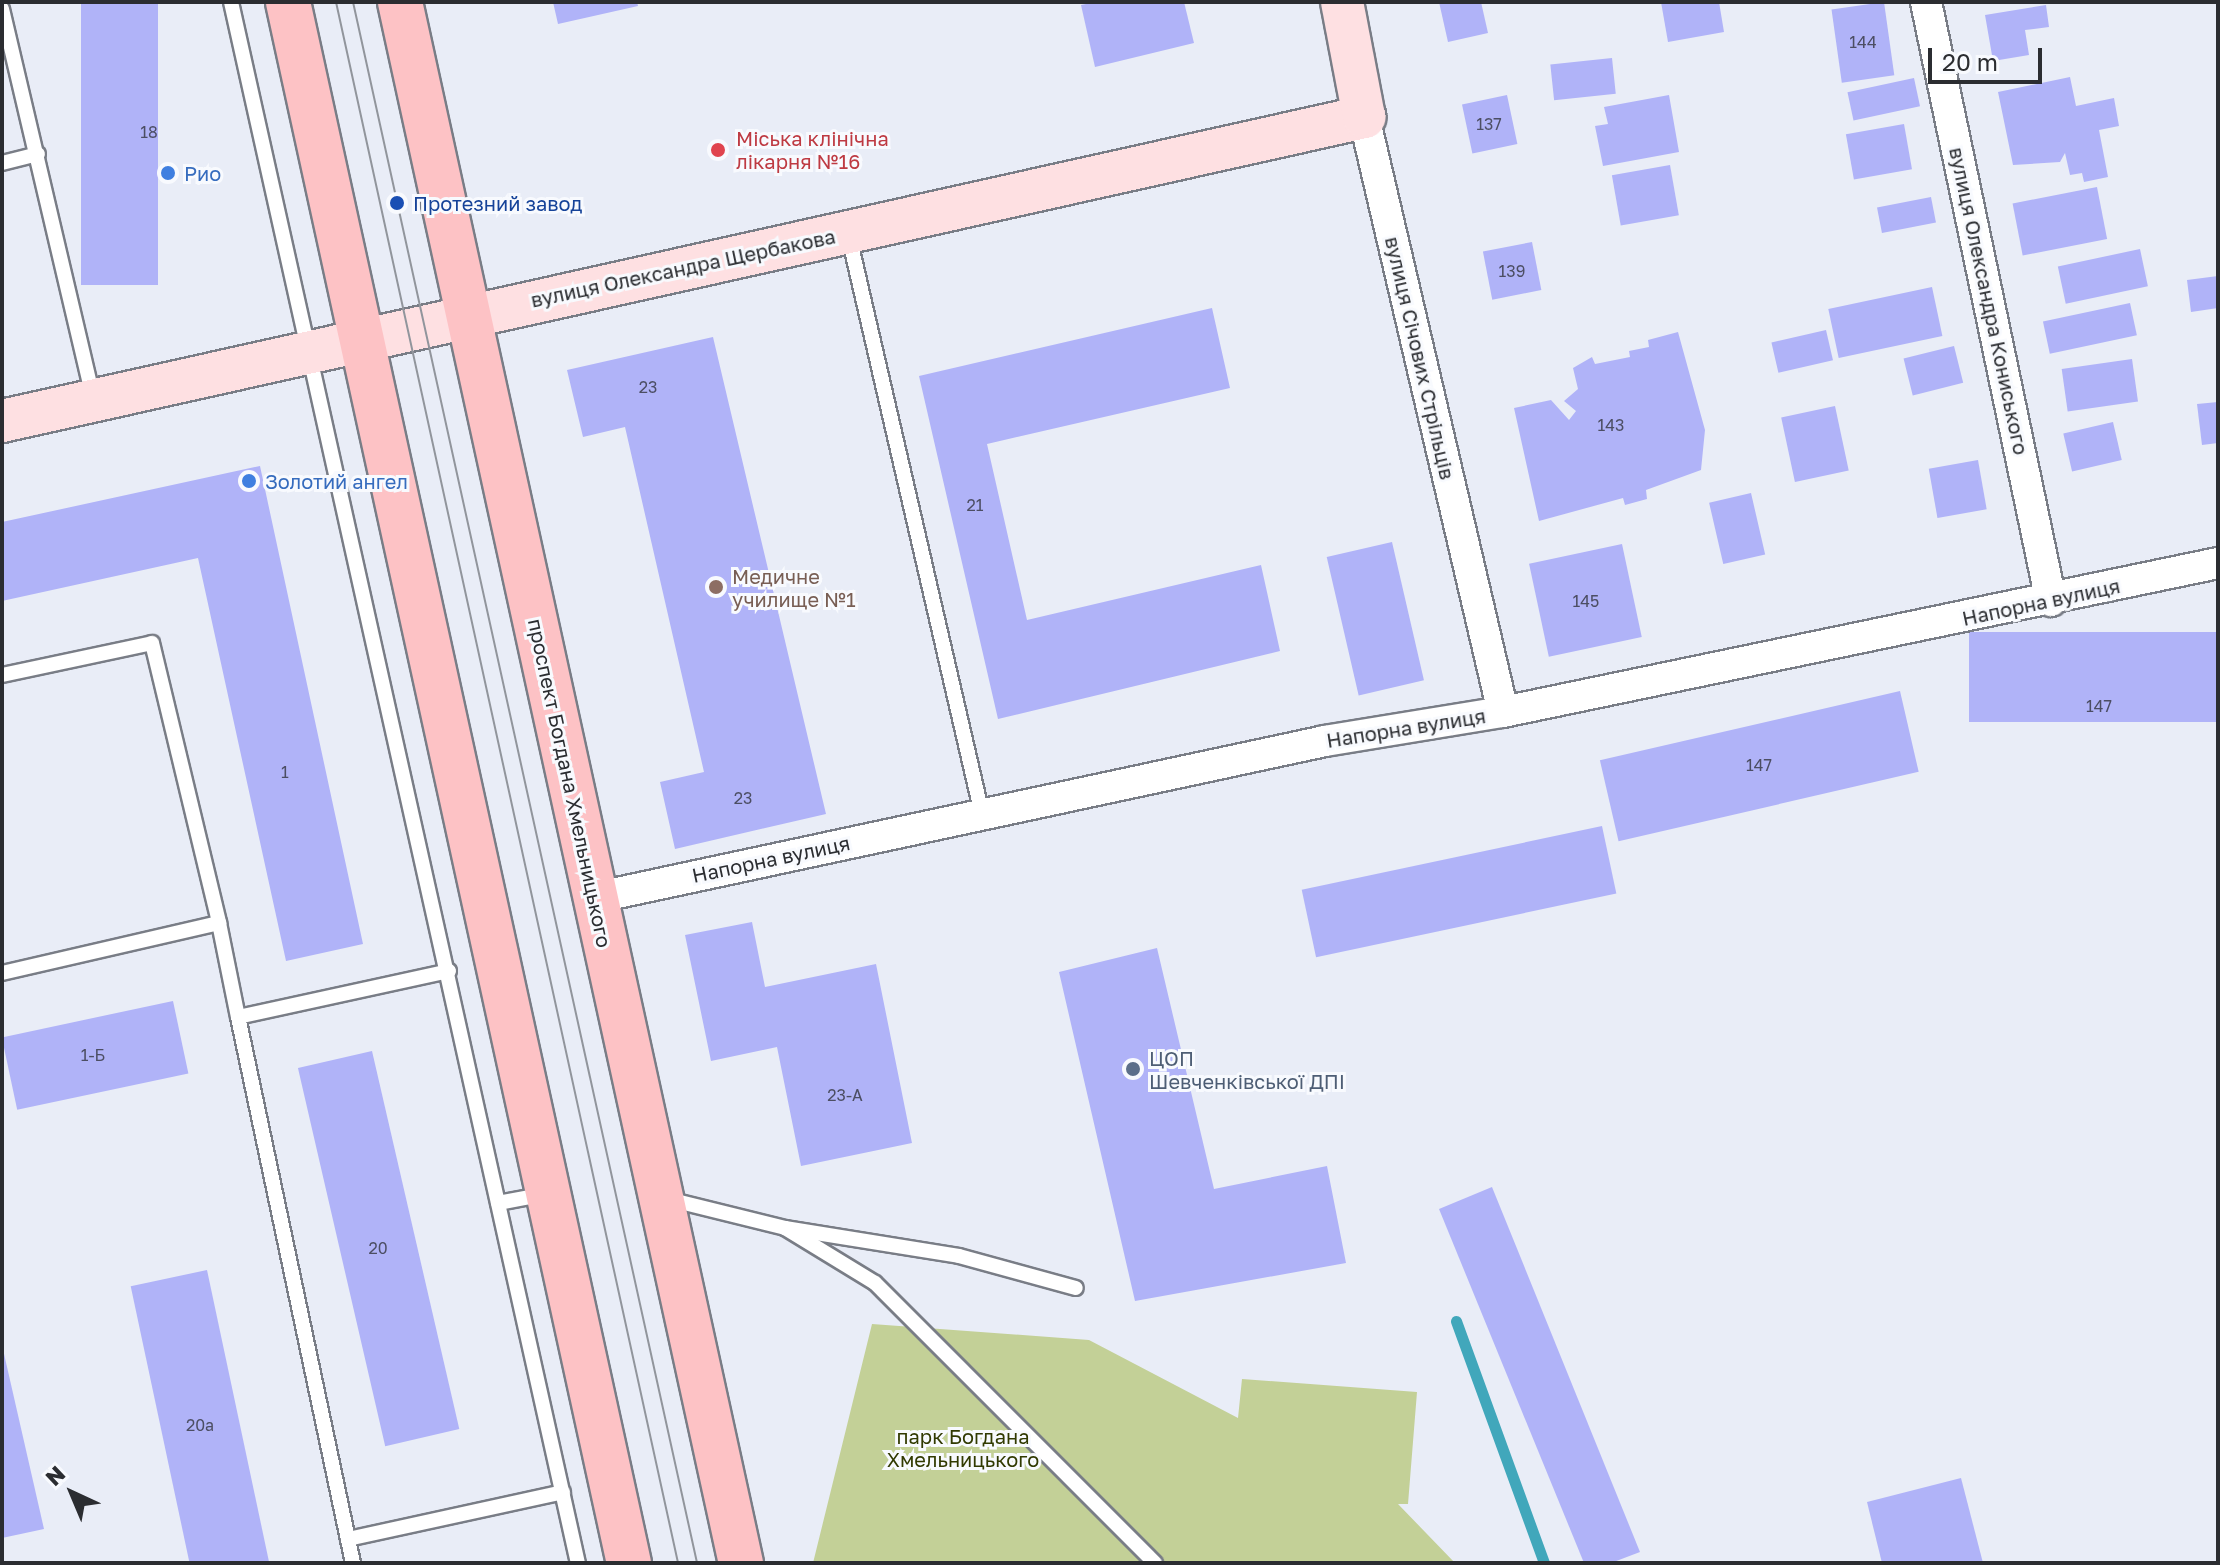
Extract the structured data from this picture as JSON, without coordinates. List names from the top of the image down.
{
  "streets": {
    "main road": ["проспект Богдана Хмельницького"],
    "street": [
      "вулиця Олександра Щербакова",
      "вулиця Олександра Кониського",
      "вулиця Січових Стрільців",
      "Напорна вулиця"
    ]
  },
  "crossings": [
    ["вулиця Олександра Щербакова", "вулиця Січових Стрільців"],
    ["вулиця Олександра Щербакова", "проспект Богдана Хмельницького"],
    ["вулиця Олександра Кониського", "Напорна вулиця"],
    ["вулиця Січових Стрільців", "Напорна вулиця"],
    ["Напорна вулиця", "проспект Богдана Хмельницького"]
  ],
  "parks": ["парк Богдана Хмельницького"],
  "places": [
    "Міська клінічна лікарня №16",
    "Рио",
    "Протезний завод",
    "Золотий ангел",
    "Медичне училище №1",
    "ЦОП Шевченківської ДПІ"
  ],
  "house_numbers": [
    "144",
    "137",
    "18",
    "139",
    "23",
    "143",
    "21",
    "145",
    "147",
    "147",
    "1",
    "23",
    "1-Б",
    "23-А",
    "20",
    "20а"
  ],
  "scale_bar": "20 m",
  "north": "top left"
}
